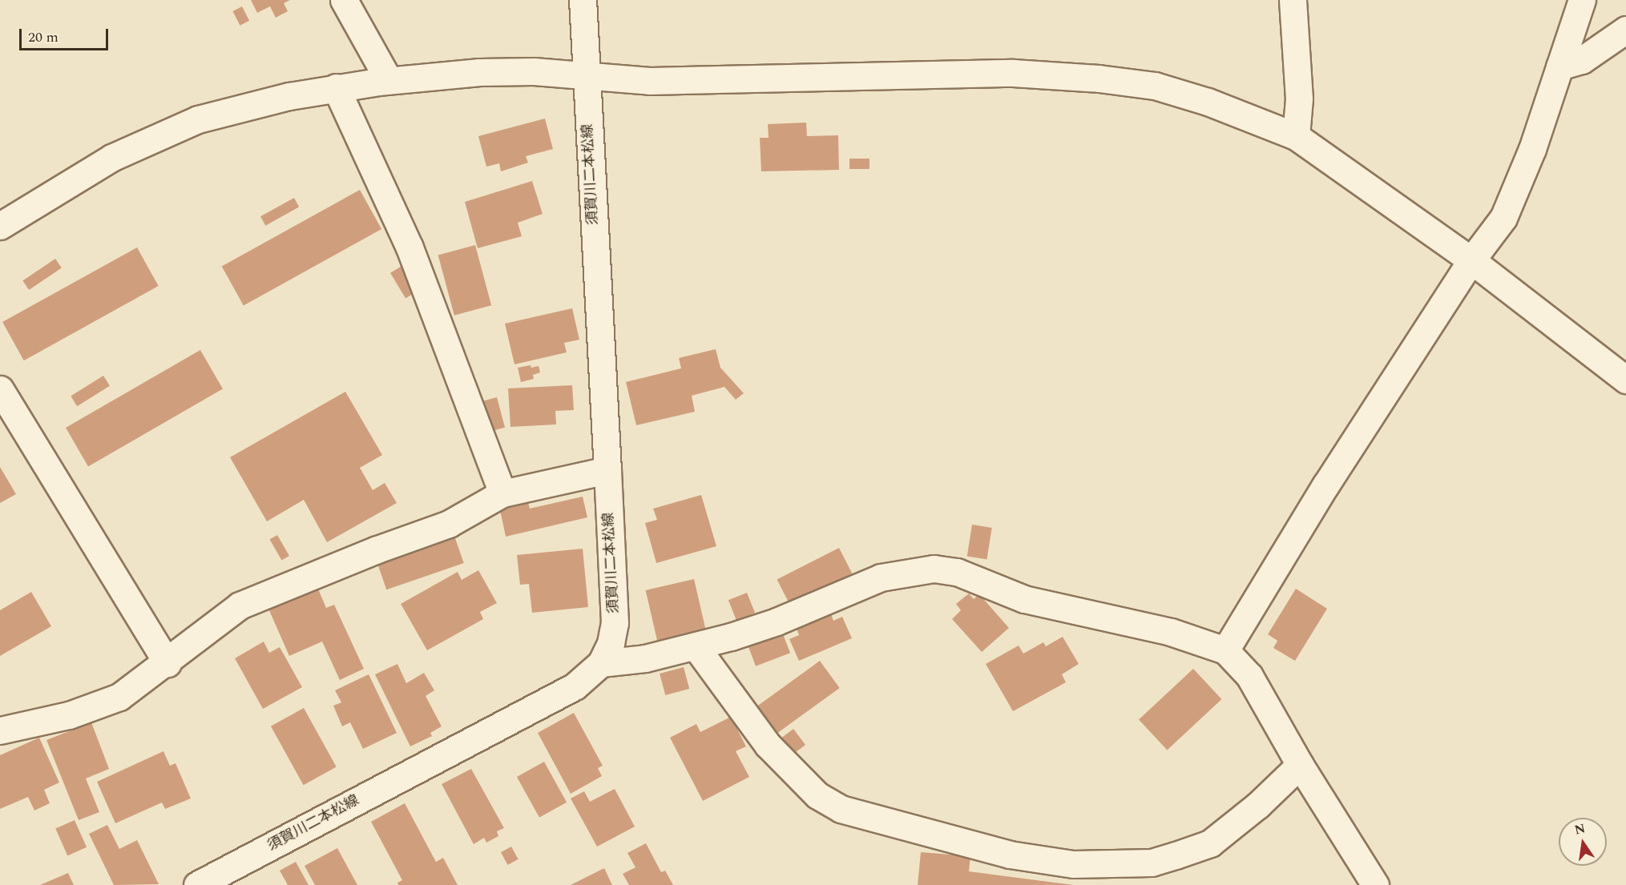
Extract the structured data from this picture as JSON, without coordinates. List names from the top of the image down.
{
  "streets": {
    "street": ["須賀川二本松線"]
  },
  "scale_bar": "20 m",
  "north": "top"
}
